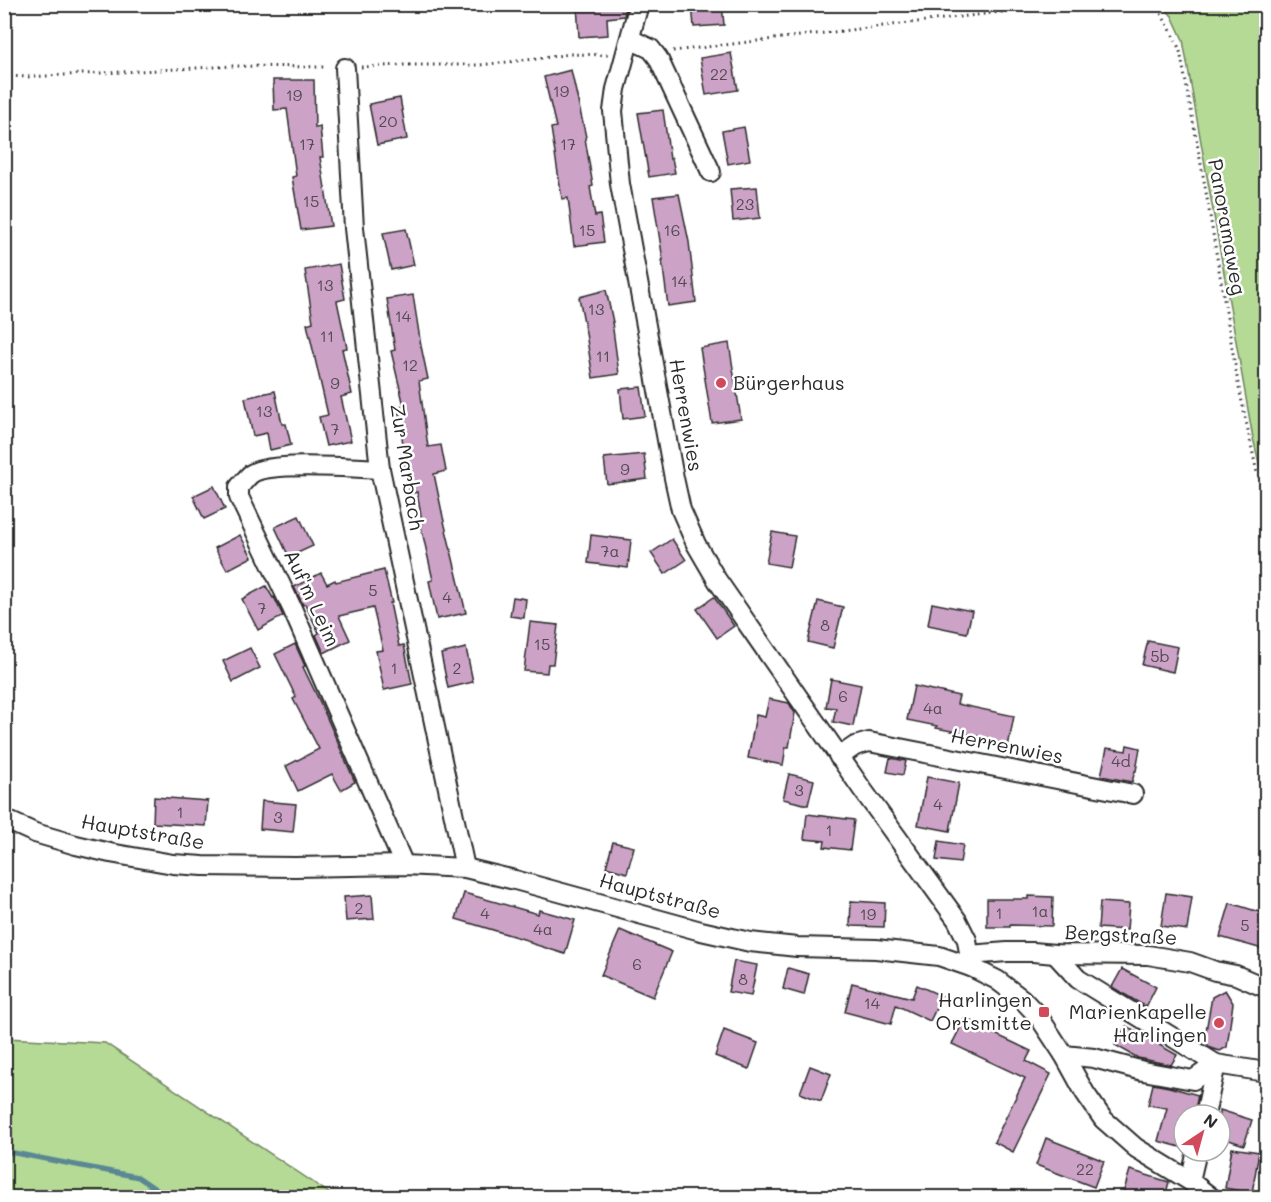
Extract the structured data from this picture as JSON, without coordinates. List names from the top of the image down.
{
  "streets": {
    "street": [
      "Herrenwies",
      "Zur Marbach",
      "Auf'm Leim",
      "Hauptstraße",
      "Bergstraße"
    ],
    "path": ["Panoramaweg"]
  },
  "crossings": [
    ["Herrenwies", "Hauptstraße"],
    ["Herrenwies", "Bergstraße"],
    ["Zur Marbach", "Auf'm Leim"],
    ["Zur Marbach", "Hauptstraße"],
    ["Auf'm Leim", "Hauptstraße"],
    ["Hauptstraße", "Bergstraße"]
  ],
  "places": {
    "other": ["Bürgerhaus", "Marienkapelle Harlingen"],
    "transit": ["Harlingen Ortsmitte"]
  },
  "house_numbers": [
    "22",
    "19",
    "19",
    "20",
    "17",
    "17",
    "15",
    "23",
    "15",
    "16",
    "14",
    "13",
    "13",
    "14",
    "11",
    "11",
    "12",
    "9",
    "13",
    "7",
    "9",
    "7a",
    "5",
    "4",
    "7",
    "8",
    "15",
    "5b",
    "1",
    "2",
    "6",
    "4a",
    "4d",
    "3",
    "4",
    "1",
    "3",
    "1",
    "2",
    "1a",
    "4",
    "1",
    "19",
    "5",
    "4a",
    "6",
    "8",
    "14",
    "22"
  ],
  "north": "top right"
}
